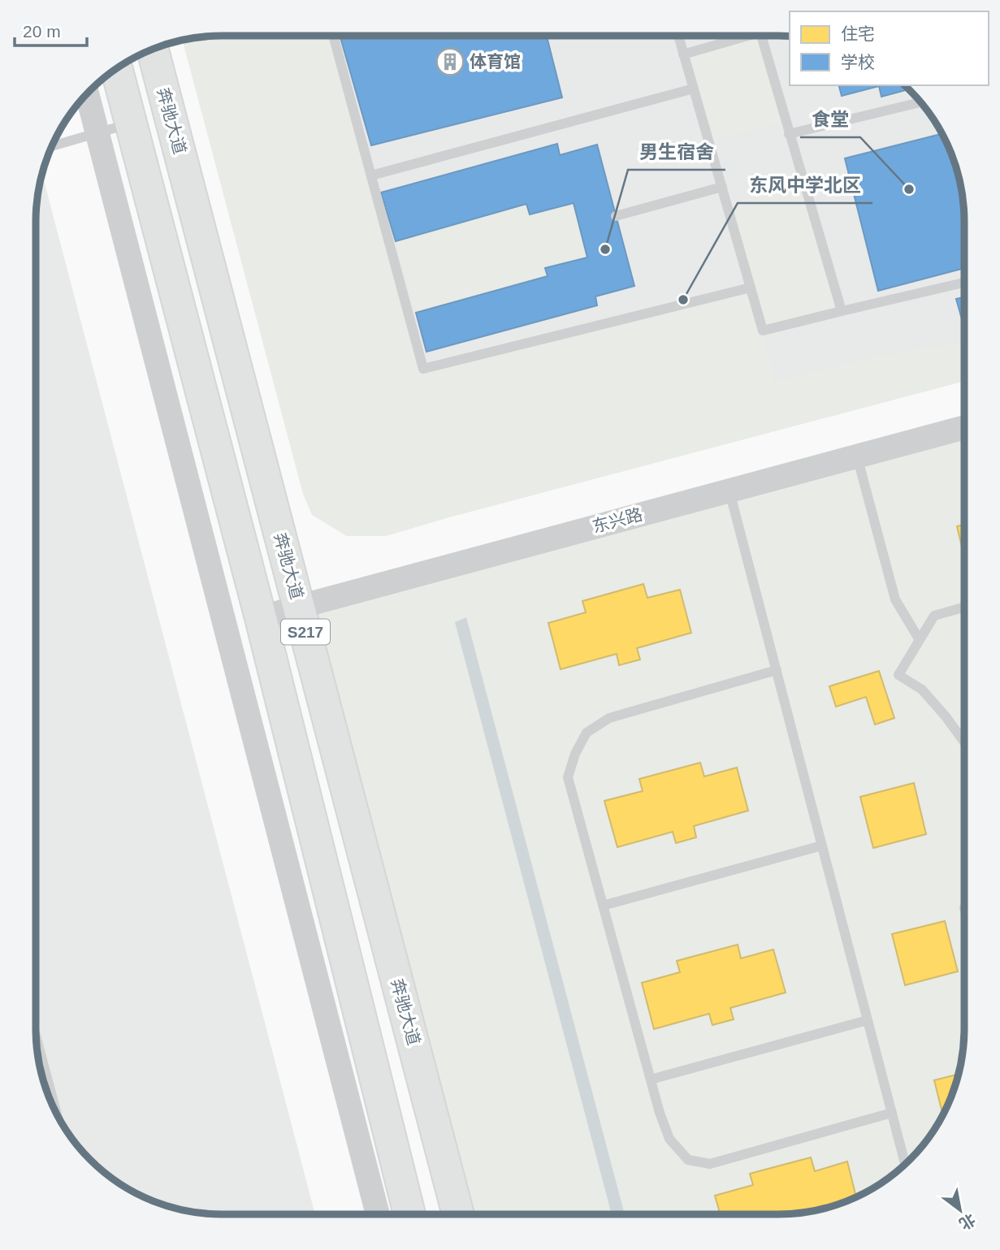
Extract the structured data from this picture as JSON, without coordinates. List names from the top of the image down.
{
  "streets": {
    "main road": ["奔驰大道", "S217"],
    "street": ["东兴路"]
  },
  "crossings": [
    ["奔驰大道", "东兴路"],
    ["东兴路", "S217"]
  ],
  "places": {
    "building": ["体育馆"],
    "other": ["食堂", "男生宿舍", "东风中学北区"]
  },
  "legend": ["住宅", "学校"],
  "scale_bar": "20 m",
  "north": "bottom right"
}
